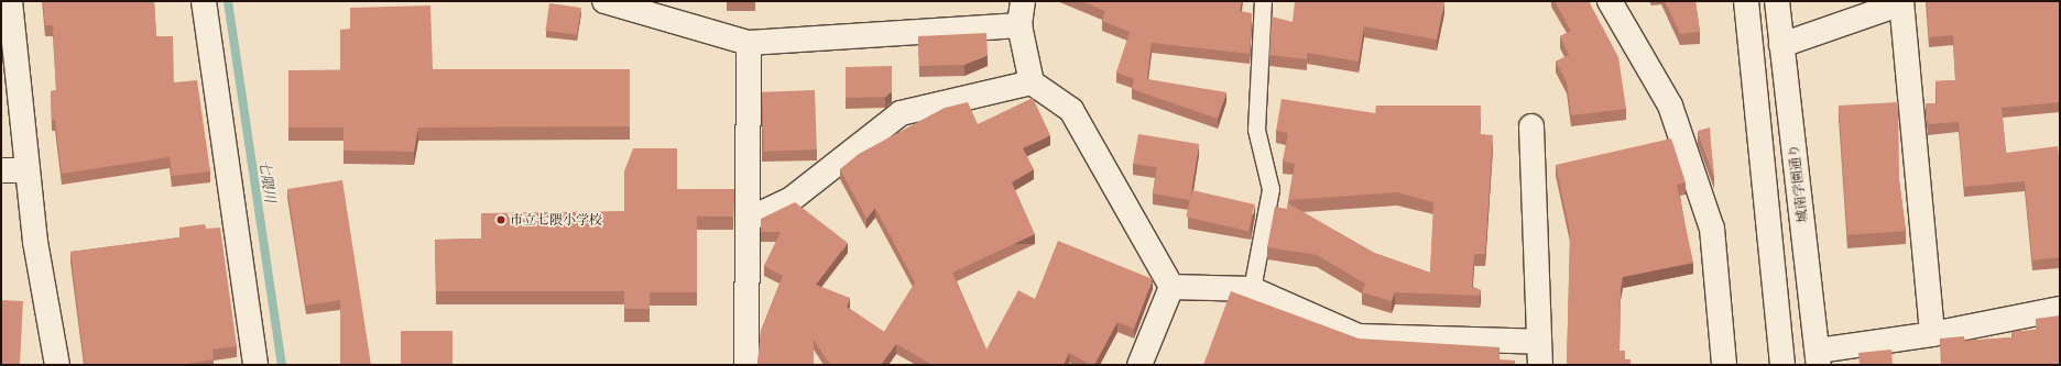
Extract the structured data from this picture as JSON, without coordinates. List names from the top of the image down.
{
  "streets": {
    "street": ["城南学園通り"]
  },
  "water": ["七隈川"],
  "places": ["市立七隈小学校"]
}
